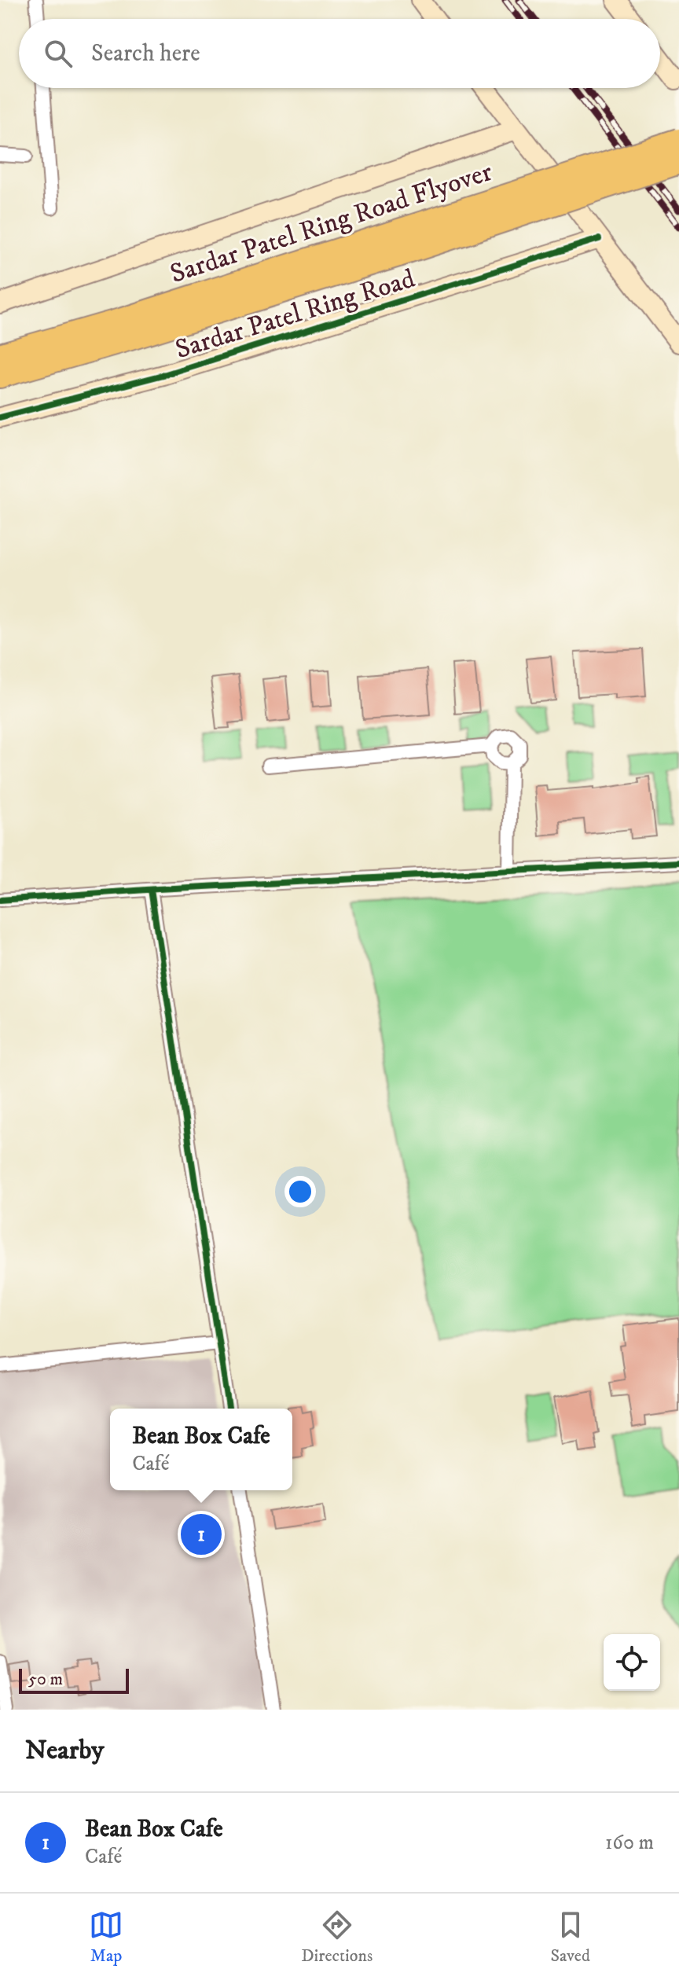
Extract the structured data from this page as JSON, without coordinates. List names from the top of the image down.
{
  "streets": {
    "highway": ["Sardar Patel Ring Road Flyover"],
    "street": ["Sardar Patel Ring Road"]
  },
  "scale_bar": "50 m",
  "page": {
    "search": "Search here",
    "popup": ["Bean Box Cafe", "Café"],
    "pins": "1",
    "scale": "50 m",
    "heading": "Nearby",
    "list": [
      {
        "mark": "1",
        "name": "Bean Box Cafe",
        "note": "Café",
        "value": "160 m"
      }
    ],
    "nav": ["Map", "Directions", "Saved"]
  }
}
